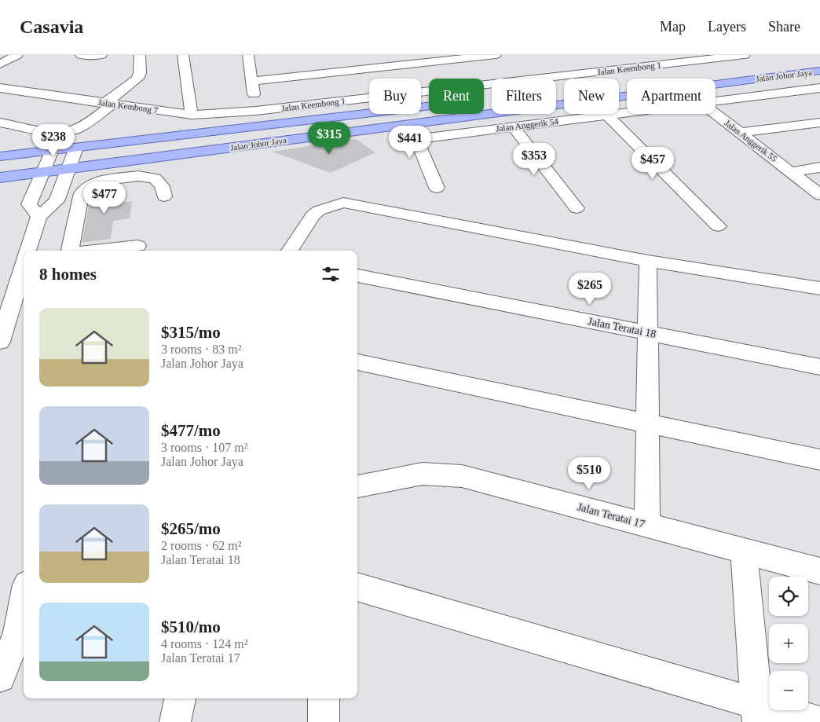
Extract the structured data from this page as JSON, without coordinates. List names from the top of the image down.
{
  "streets": {
    "main road": ["Jalan Johor Jaya"],
    "street": [
      "Jalan Keembong 1",
      "Jalan Kembong 7",
      "Jalan Anggerik 54",
      "Jalan Anggerik 55",
      "Jalan Teratai 18",
      "Jalan Teratai 17"
    ]
  },
  "crossings": [
    ["Jalan Keembong 1", "Jalan Kembong 7"]
  ],
  "page": {
    "header": "Casavia",
    "nav": ["Map", "Layers", "Share"],
    "chip": [
      "Buy",
      "Rent",
      "Filters",
      "New",
      "Apartment"
    ],
    "price": [
      "$315",
      "$238",
      "$441",
      "$353",
      "$457",
      "$477",
      "$265",
      "$510"
    ],
    "heading": "8 homes",
    "list": [
      {
        "name": "$315/mo",
        "note": "3 rooms · 83 m² · Jalan Johor Jaya"
      },
      {
        "name": "$477/mo",
        "note": "3 rooms · 107 m² · Jalan Johor Jaya"
      },
      {
        "name": "$265/mo",
        "note": "2 rooms · 62 m² · Jalan Teratai 18"
      },
      {
        "name": "$510/mo",
        "note": "4 rooms · 124 m² · Jalan Teratai 17"
      }
    ],
    "map_buttons": ["+", "−"]
  }
}
